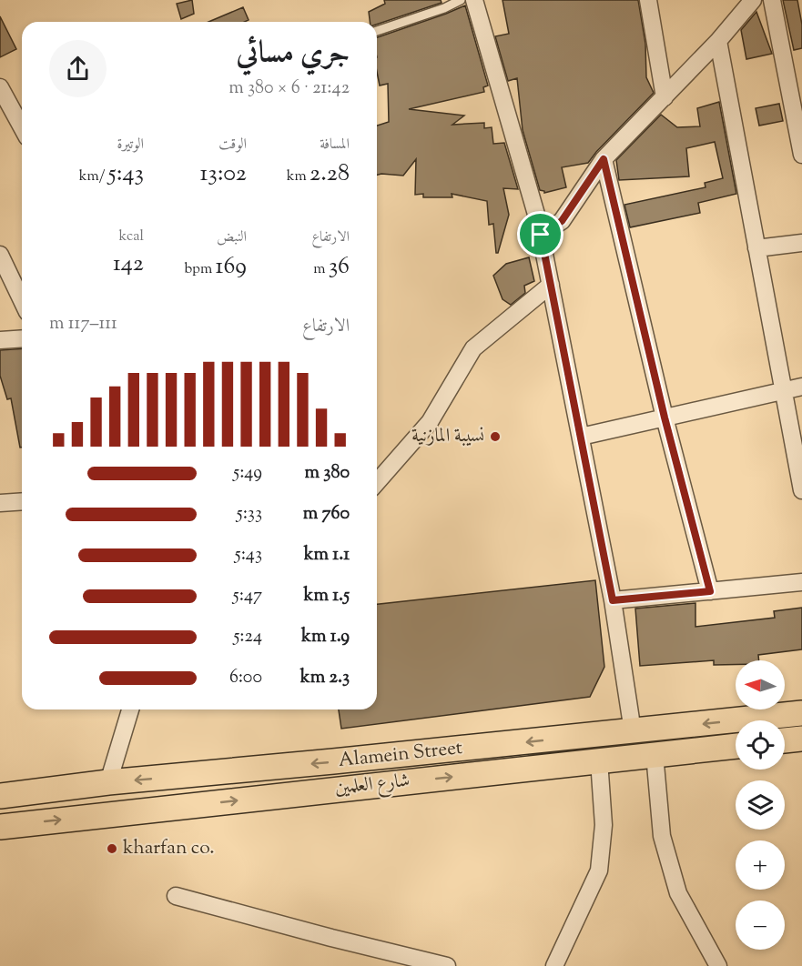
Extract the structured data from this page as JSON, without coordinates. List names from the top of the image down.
{
  "streets": {
    "main road": ["Alamein Street", "شارع العلمين"]
  },
  "one_way": ["Alamein Street", "شارع العلمين"],
  "places": ["نسيبة المازنية", "kharfan co."],
  "north": "left",
  "page": {
    "heading": ["جري مسائي", "21:42 · 6 × 380 m"],
    "stats": [
      ["المسافة", "2.28 km"],
      ["الوقت", "13:02"],
      ["الوتيرة", "5:43 /km"],
      ["الارتفاع", "36 m"],
      ["النبض", "169 bpm"],
      ["kcal", "142"]
    ],
    "chart": ["الارتفاع", "111–117 m"],
    "list": [
      {
        "name": "380 m",
        "note": "5:49"
      },
      {
        "name": "760 m",
        "note": "5:33"
      },
      {
        "name": "1.1 km",
        "note": "5:43"
      },
      {
        "name": "1.5 km",
        "note": "5:47"
      },
      {
        "name": "1.9 km",
        "note": "5:24"
      },
      {
        "name": "2.3 km",
        "note": "6:00"
      }
    ],
    "map_buttons": ["+", "−"]
  }
}
